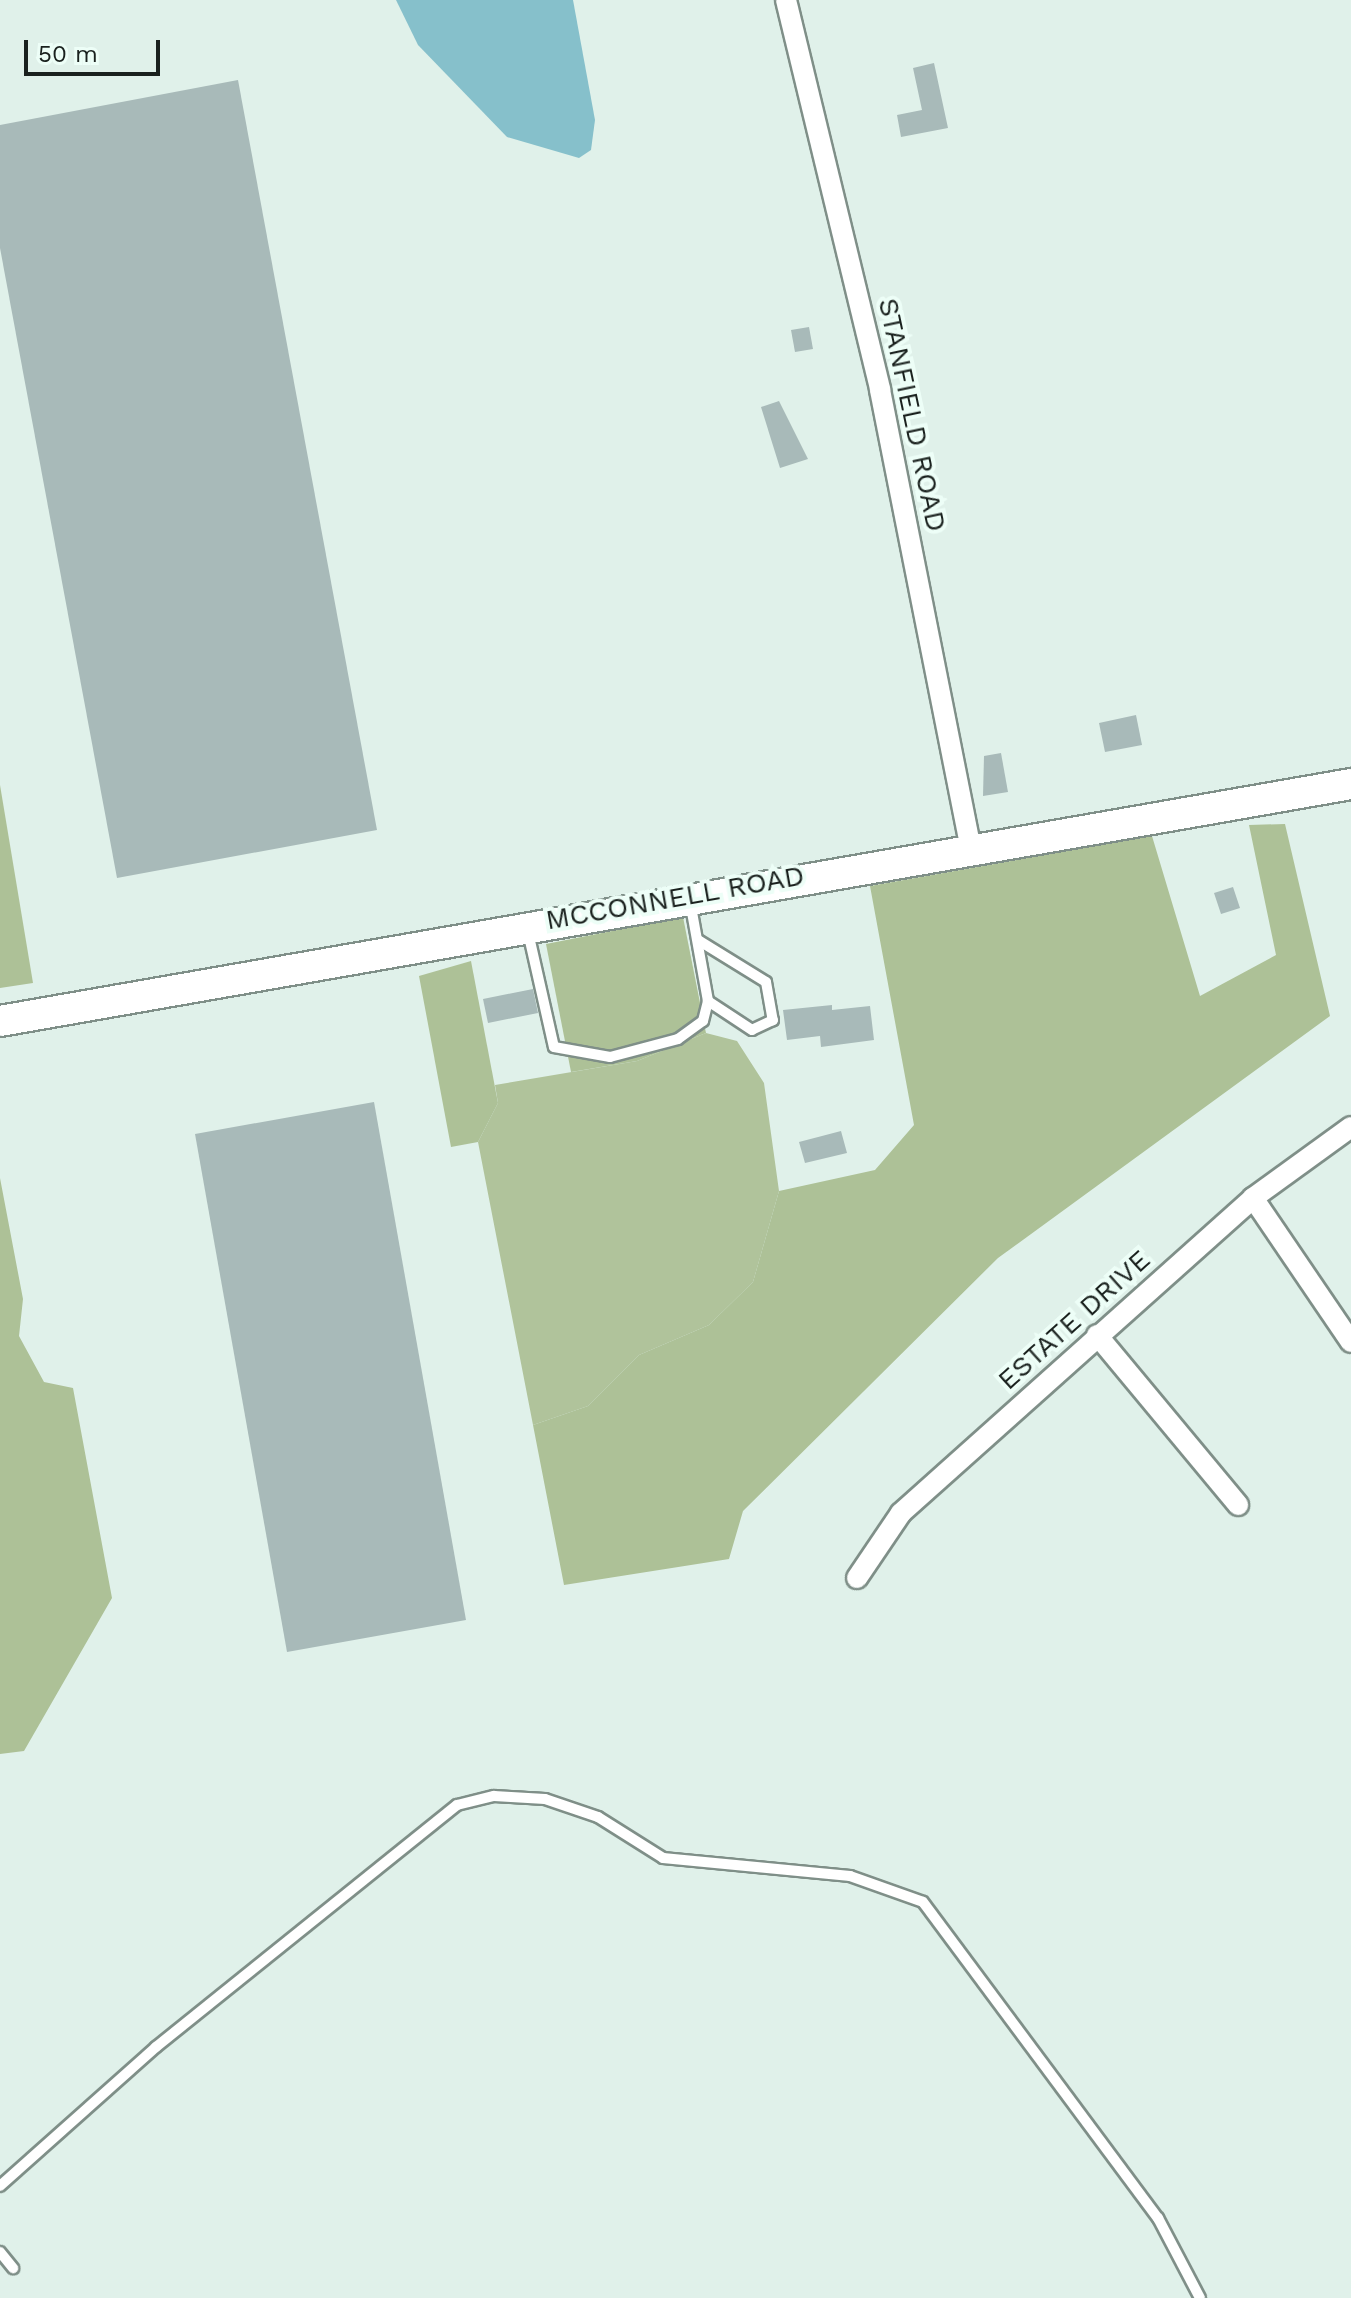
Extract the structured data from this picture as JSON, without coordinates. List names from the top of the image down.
{
  "streets": {
    "street": ["STANFIELD ROAD", "MCCONNELL ROAD", "ESTATE DRIVE"]
  },
  "crossings": [
    ["STANFIELD ROAD", "MCCONNELL ROAD"]
  ],
  "scale_bar": "50 m"
}
